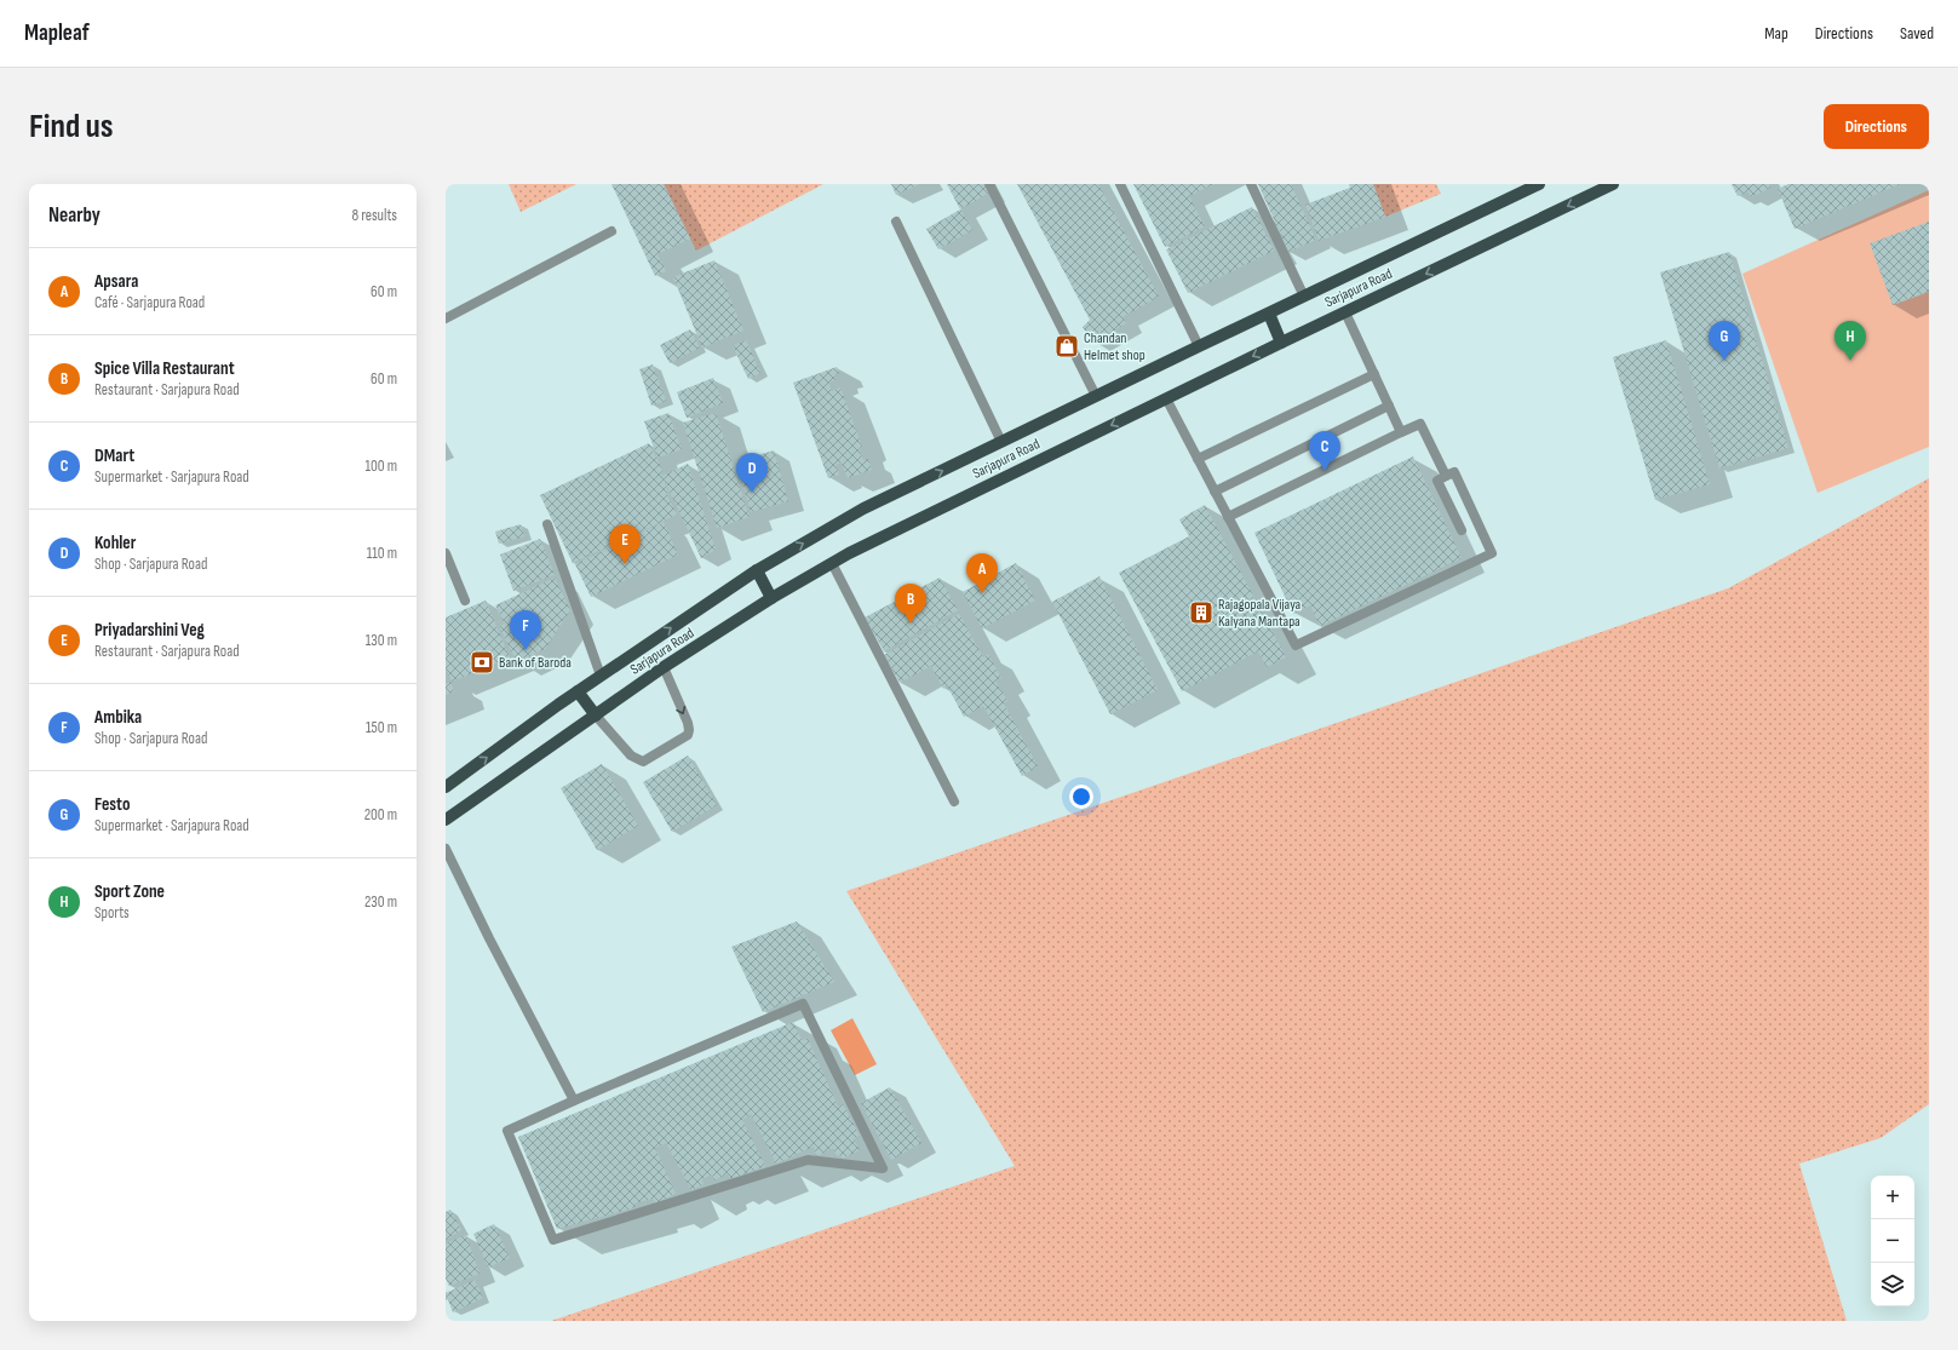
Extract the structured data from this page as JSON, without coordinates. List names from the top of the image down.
{
  "streets": {
    "main road": ["Sarjapura Road"]
  },
  "places": {
    "shop": ["Chandan Helmet shop"],
    "building": ["Rajagopala Vijaya Kalyana Mantapa"],
    "bank": ["Bank of Baroda"]
  },
  "page": {
    "header": "Mapleaf",
    "nav": ["Map", "Directions", "Saved"],
    "buttons": "Directions",
    "title": "Find us",
    "heading": ["Nearby", "8 results"],
    "list": [
      {
        "mark": "A",
        "name": "Apsara",
        "note": "Café · Sarjapura Road",
        "value": "60 m"
      },
      {
        "mark": "B",
        "name": "Spice Villa Restaurant",
        "note": "Restaurant · Sarjapura Road",
        "value": "60 m"
      },
      {
        "mark": "C",
        "name": "DMart",
        "note": "Supermarket · Sarjapura Road",
        "value": "100 m"
      },
      {
        "mark": "D",
        "name": "Kohler",
        "note": "Shop · Sarjapura Road",
        "value": "110 m"
      },
      {
        "mark": "E",
        "name": "Priyadarshini Veg",
        "note": "Restaurant · Sarjapura Road",
        "value": "130 m"
      },
      {
        "mark": "F",
        "name": "Ambika",
        "note": "Shop · Sarjapura Road",
        "value": "150 m"
      },
      {
        "mark": "G",
        "name": "Festo",
        "note": "Supermarket · Sarjapura Road",
        "value": "200 m"
      },
      {
        "mark": "H",
        "name": "Sport Zone",
        "note": "Sports",
        "value": "230 m"
      }
    ],
    "pins": [
      "G",
      "H",
      "C",
      "D",
      "E",
      "A",
      "B",
      "F"
    ],
    "map_buttons": ["+", "−"]
  }
}
